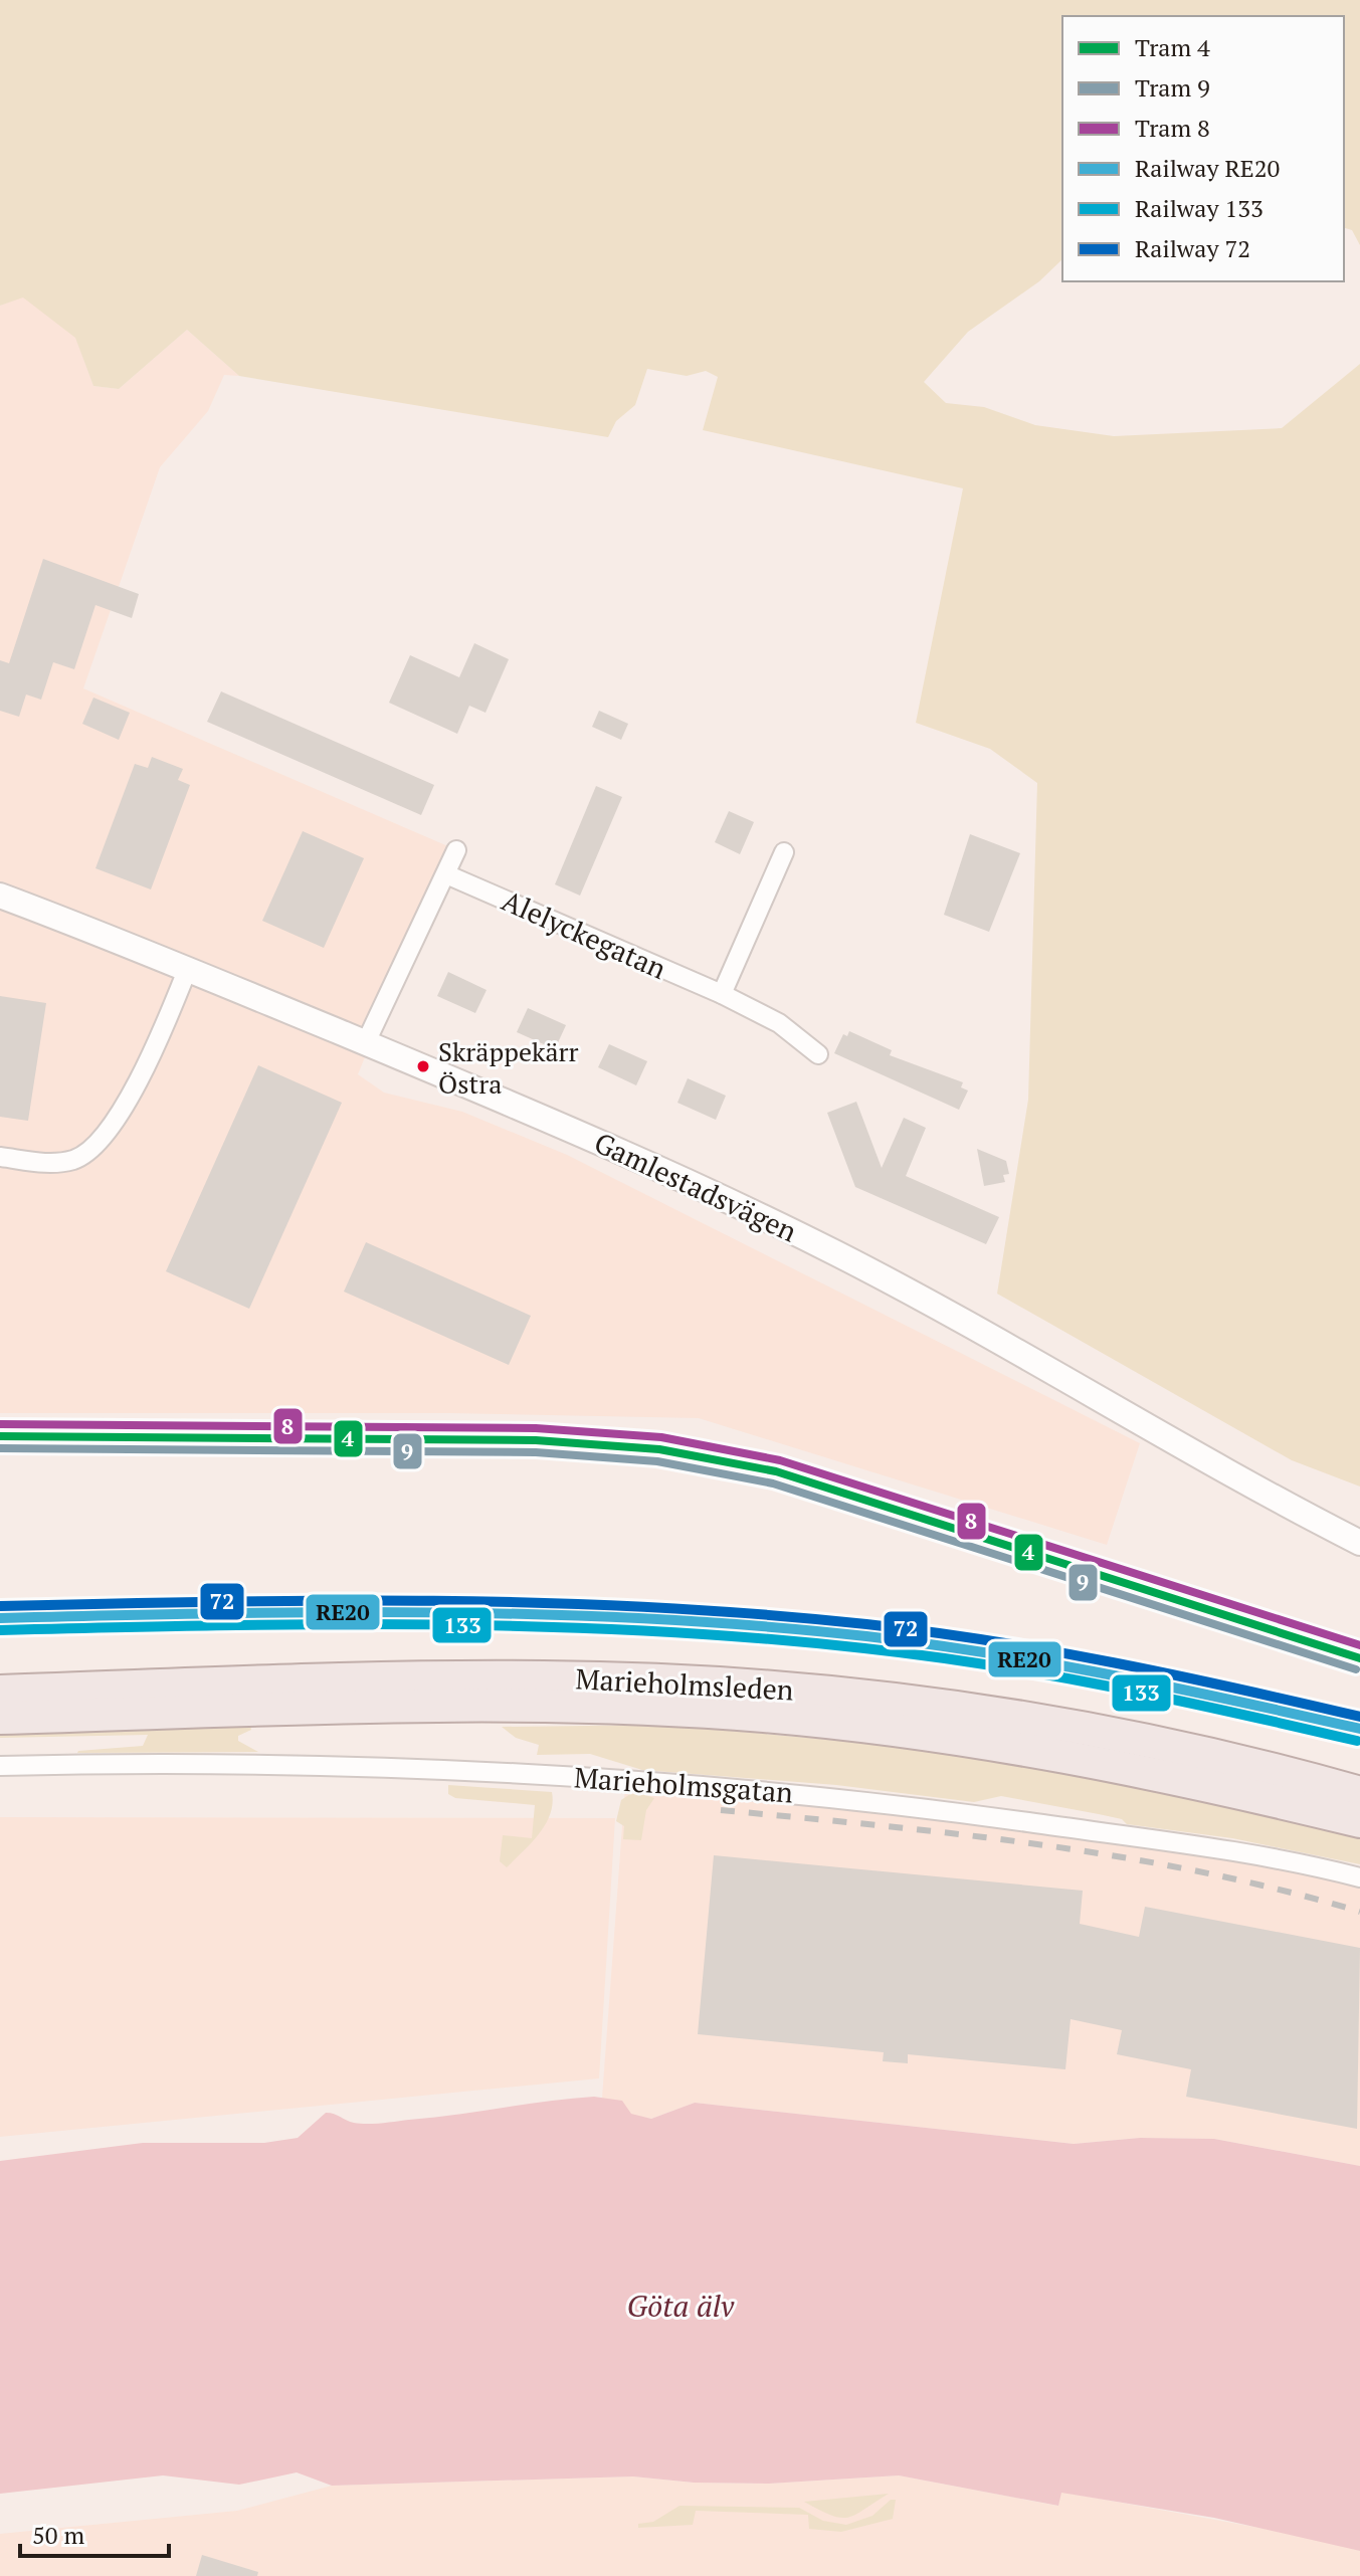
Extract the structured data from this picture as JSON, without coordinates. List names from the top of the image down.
{
  "streets": {
    "highway": ["Marieholmsleden"],
    "street": ["Alelyckegatan", "Gamlestadsvägen", "Marieholmsgatan"]
  },
  "water": ["Göta älv"],
  "places": ["Skräppekärr Östra"],
  "lines": [
    "tram line 8",
    "tram line 4",
    "tram line 9",
    "rail line 72",
    "rail line RE20",
    "rail line 133"
  ],
  "legend": [
    "Tram 4",
    "Tram 9",
    "Tram 8",
    "Railway RE20",
    "Railway 133",
    "Railway 72"
  ],
  "scale_bar": "50 m"
}
